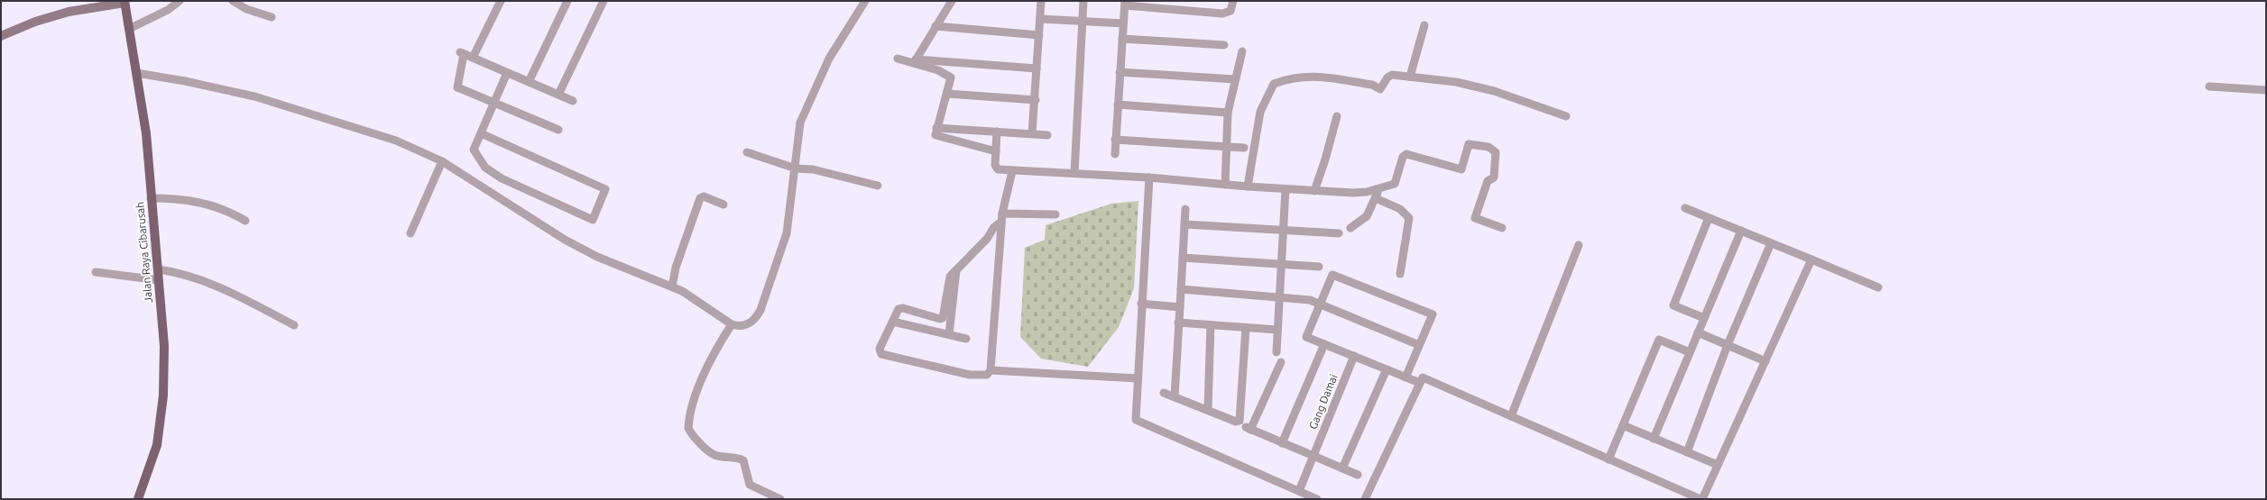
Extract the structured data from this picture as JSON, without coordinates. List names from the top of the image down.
{
  "streets": {
    "main road": ["Jalan Raya Cibarusah"],
    "street": ["Gang Damai"]
  }
}
